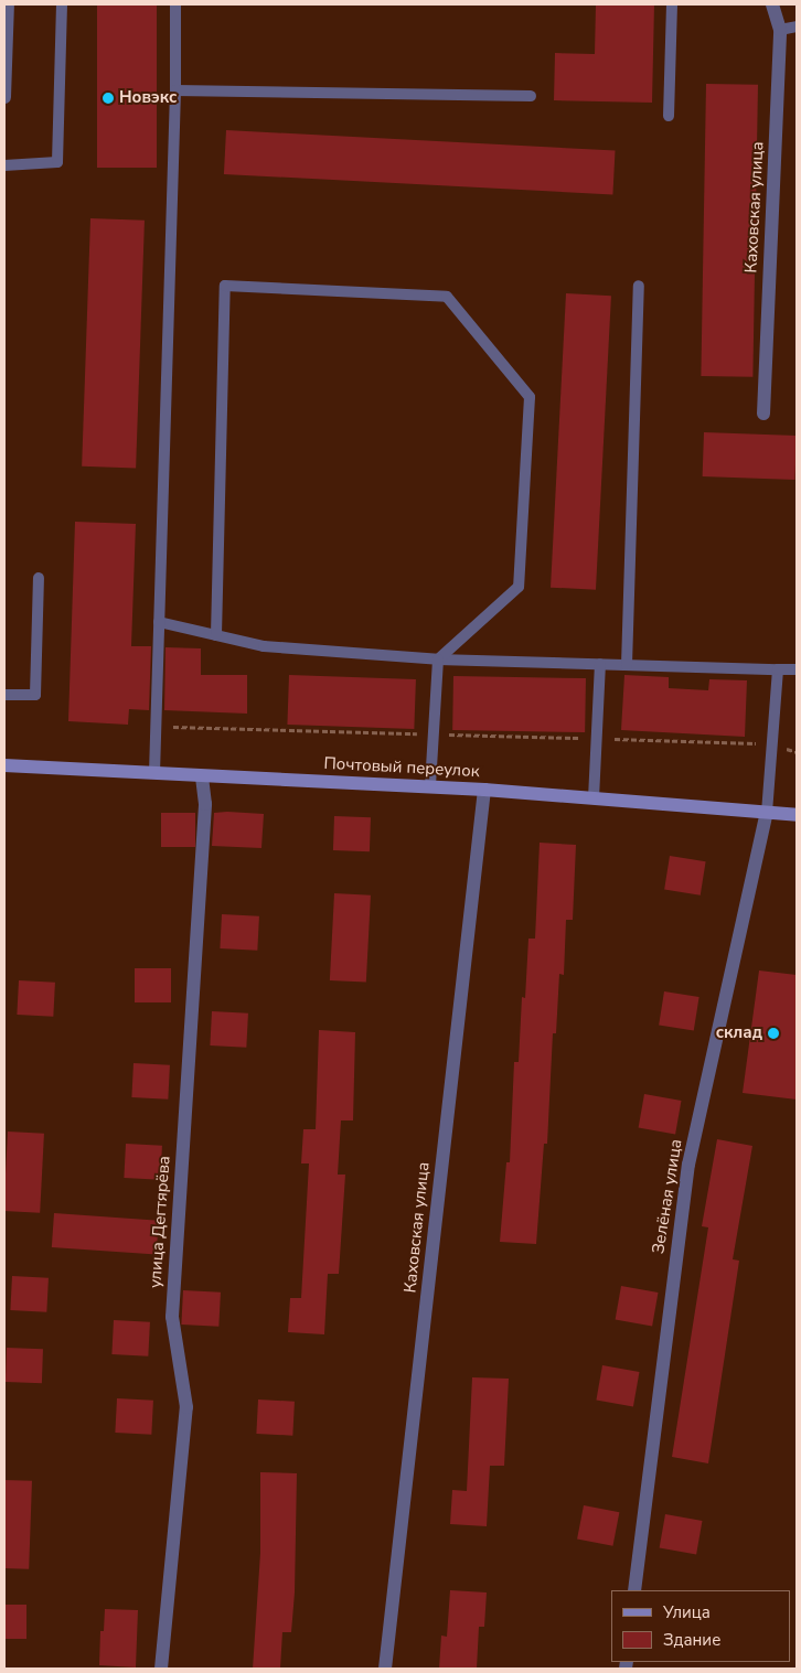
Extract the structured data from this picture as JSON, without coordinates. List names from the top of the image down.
{
  "streets": {
    "main road": ["Почтовый переулок"],
    "street": ["Каховская улица", "Зелёная улица", "улица Дегтярёва"]
  },
  "crossings": [
    ["Каховская улица", "Почтовый переулок"],
    ["Почтовый переулок", "Зелёная улица"],
    ["Почтовый переулок", "улица Дегтярёва"]
  ],
  "places": ["Новэкс", "склад"],
  "legend": ["Улица", "Здание"]
}
